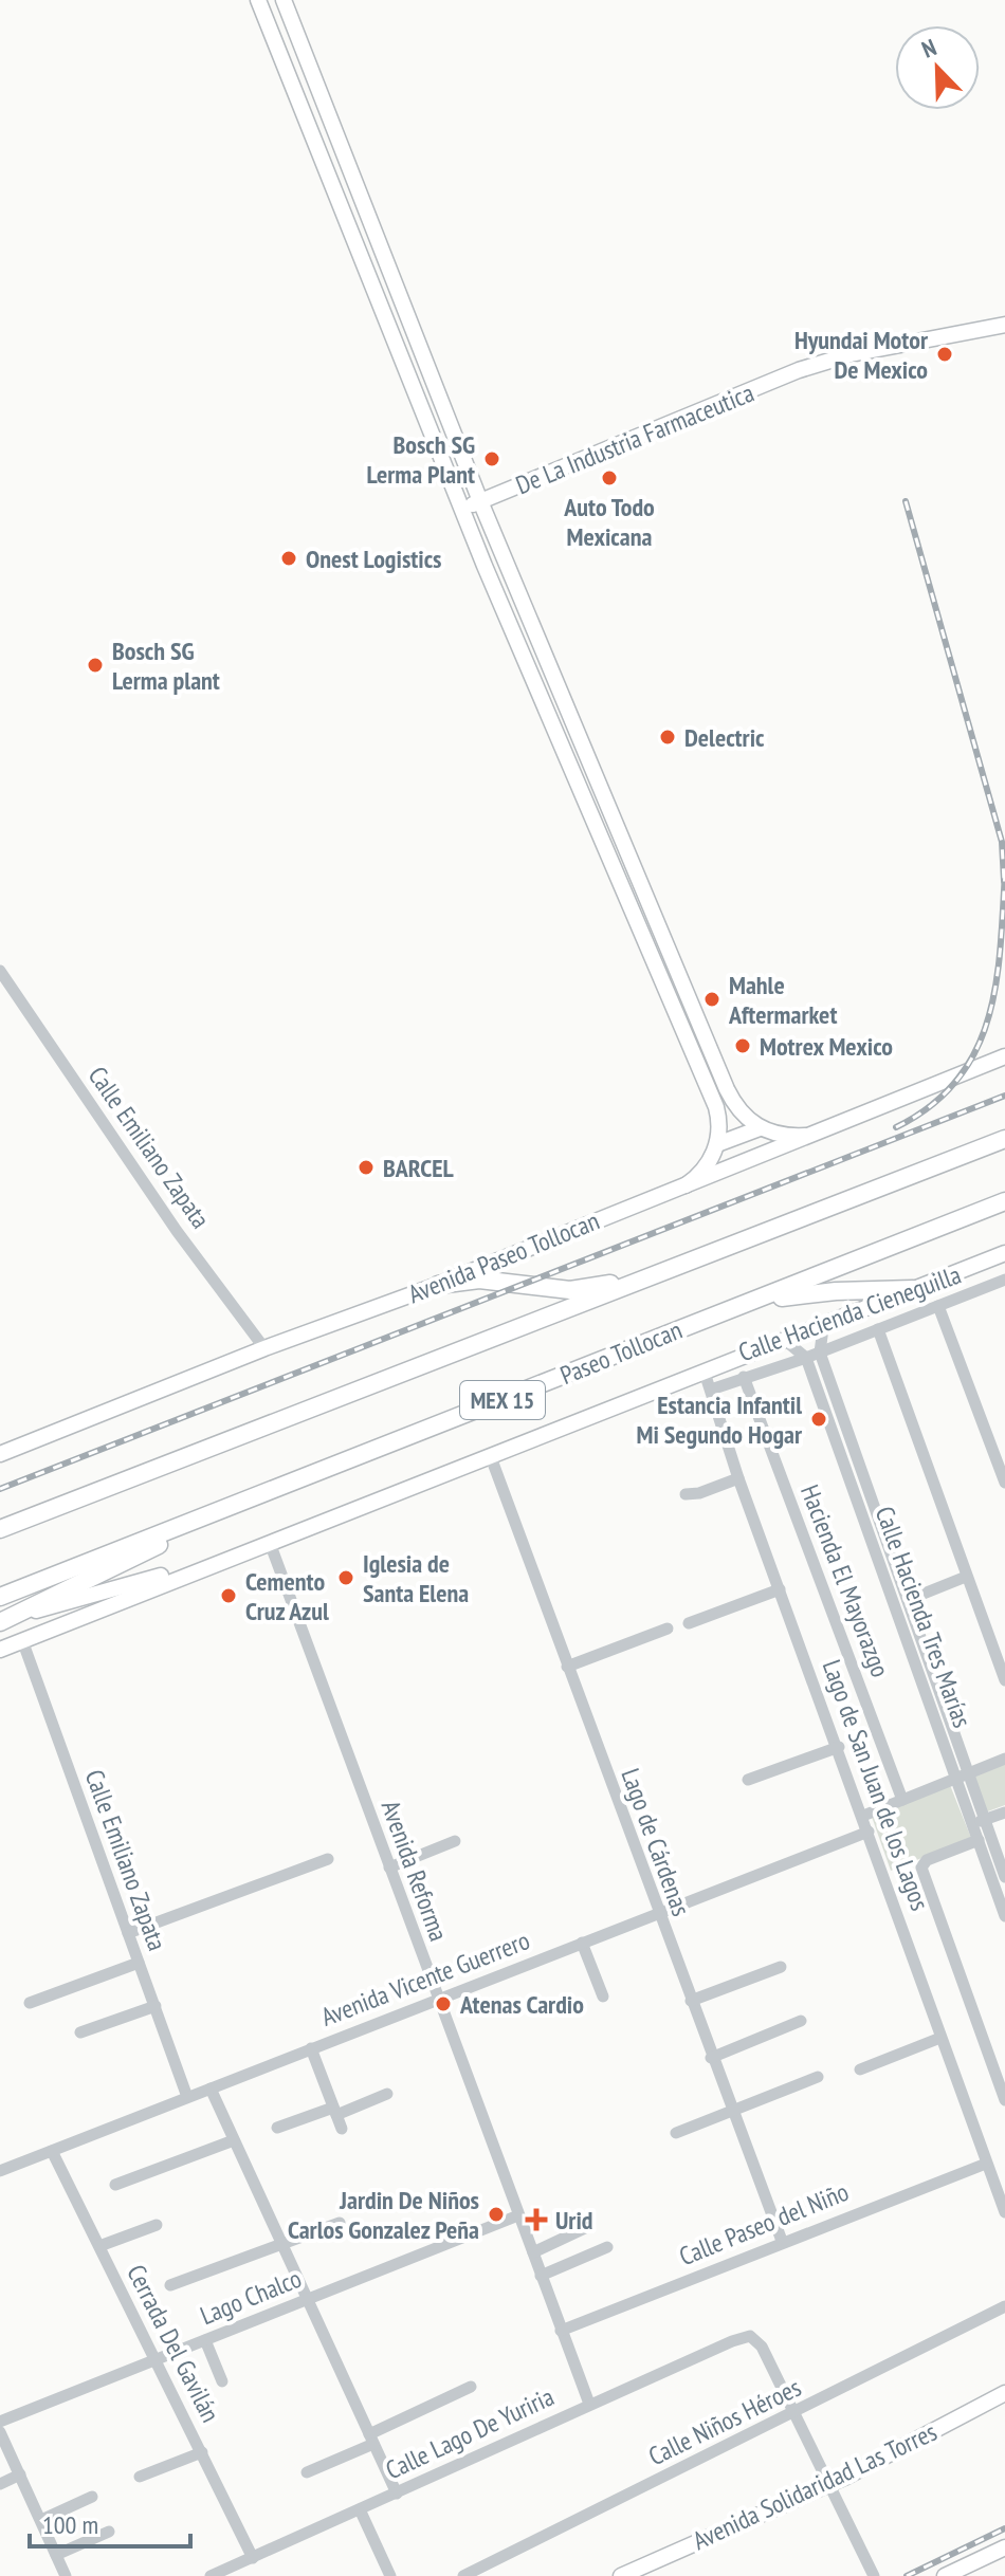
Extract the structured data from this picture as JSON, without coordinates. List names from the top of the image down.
{
  "streets": {
    "highway": ["Paseo Tollocan", "MEX 15"],
    "main road": ["De La Industria Farmaceutica", "Avenida Paseo Tollocan", "Avenida Solidaridad Las Torres"],
    "street": [
      "Calle Emiliano Zapata",
      "Calle Hacienda Cieneguilla",
      "Hacienda El Mayorazgo",
      "Calle Hacienda Tres Marías",
      "Lago de San Juan de los Lagos",
      "Lago de Cárdenas",
      "Avenida Reforma",
      "Avenida Vicente Guerrero",
      "Calle Paseo del Niño",
      "Lago Chalco",
      "Cerrada Del Gavilán",
      "Calle Niños Héroes",
      "Calle Lago De Yuriria"
    ]
  },
  "crossings": [
    ["Calle Emiliano Zapata", "Avenida Paseo Tollocan"],
    ["Calle Emiliano Zapata", "Avenida Vicente Guerrero"],
    ["Calle Hacienda Cieneguilla", "Hacienda El Mayorazgo"],
    ["Calle Hacienda Cieneguilla", "Calle Hacienda Tres Marías"],
    ["Calle Hacienda Cieneguilla", "Lago de San Juan de los Lagos"],
    ["Lago de San Juan de los Lagos", "Avenida Vicente Guerrero"],
    ["Lago de San Juan de los Lagos", "Calle Paseo del Niño"],
    ["Lago de Cárdenas", "Avenida Vicente Guerrero"],
    ["Lago de Cárdenas", "Calle Paseo del Niño"],
    ["Avenida Reforma", "Avenida Vicente Guerrero"],
    ["Avenida Reforma", "Calle Paseo del Niño"],
    ["Avenida Reforma", "Lago Chalco"],
    ["Avenida Reforma", "Calle Lago De Yuriria"],
    ["Avenida Vicente Guerrero", "Cerrada Del Gavilán"],
    ["Lago Chalco", "Cerrada Del Gavilán"],
    ["Cerrada Del Gavilán", "Calle Lago De Yuriria"],
    ["Calle Niños Héroes", "Calle Lago De Yuriria"]
  ],
  "places": {
    "other": [
      "Hyundai Motor De Mexico",
      "Bosch SG Lerma Plant",
      "Auto Todo Mexicana",
      "Onest Logistics",
      "Bosch SG Lerma plant",
      "Delectric",
      "Mahle Aftermarket",
      "Motrex Mexico",
      "BARCEL",
      "Estancia Infantil Mi Segundo Hogar",
      "Iglesia de Santa Elena",
      "Cemento Cruz Azul",
      "Atenas Cardio",
      "Jardin De Niños Carlos Gonzalez Peña"
    ],
    "health": ["Urid"]
  },
  "scale_bar": "100 m",
  "north": "top left"
}
